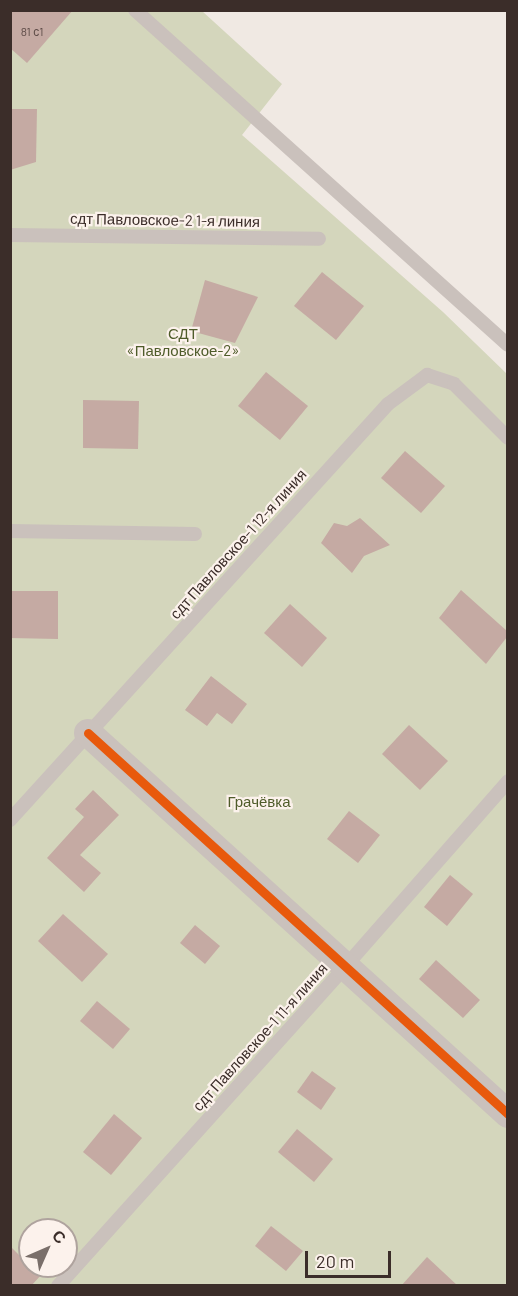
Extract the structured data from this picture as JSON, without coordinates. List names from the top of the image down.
{
  "streets": {
    "lane": ["сдт Павловское-2 1-я линия", "сдт Павловское-1 12-я линия", "сдт Павловское-1 11-я линия"]
  },
  "parks": ["СДТ «Павловское-2»", "Грачёвка"],
  "house_numbers": ["81 с1"],
  "scale_bar": "20 m",
  "north": "top right"
}
